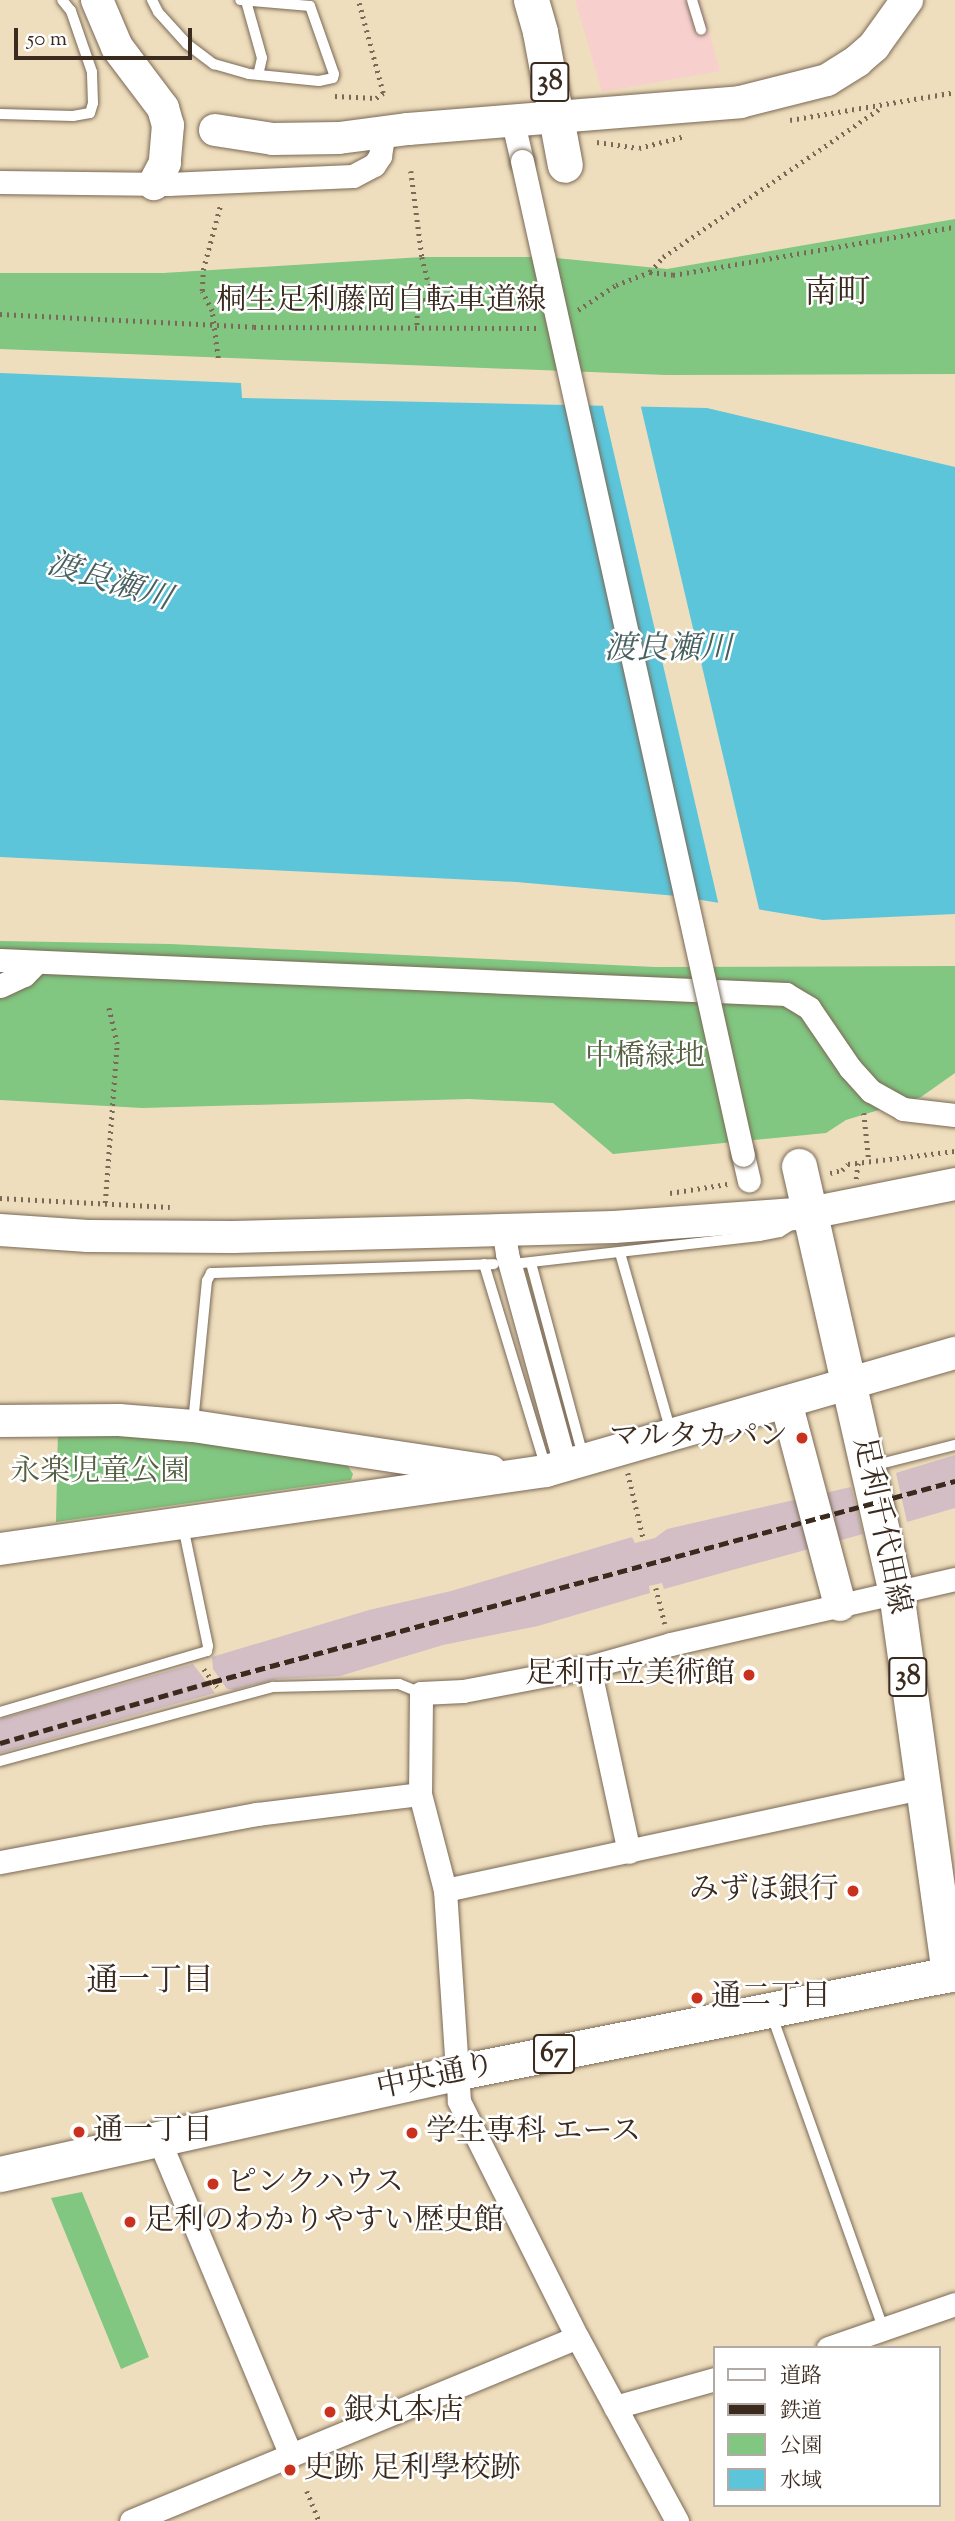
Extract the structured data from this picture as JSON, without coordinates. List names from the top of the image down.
{
  "streets": {
    "main road": [
      "38",
      "足利千代田線",
      "67",
      "中央通り"
    ],
    "path": ["桐生足利藤岡自転車道線"]
  },
  "crossings": [
    ["足利千代田線", "中央通り"]
  ],
  "districts": ["南町", "通一丁目"],
  "water": ["渡良瀬川"],
  "parks": ["中橋緑地", "永楽児童公園"],
  "places": [
    "マルタカパン",
    "足利市立美術館",
    "みずほ銀行",
    "通二丁目",
    "通一丁目",
    "学生専科 エース",
    "ピンクハウス",
    "足利のわかりやすい歴史館",
    "銀丸本店",
    "史跡 足利學校跡"
  ],
  "legend": [
    "道路",
    "鉄道",
    "公園",
    "水域"
  ],
  "scale_bar": "50 m"
}
